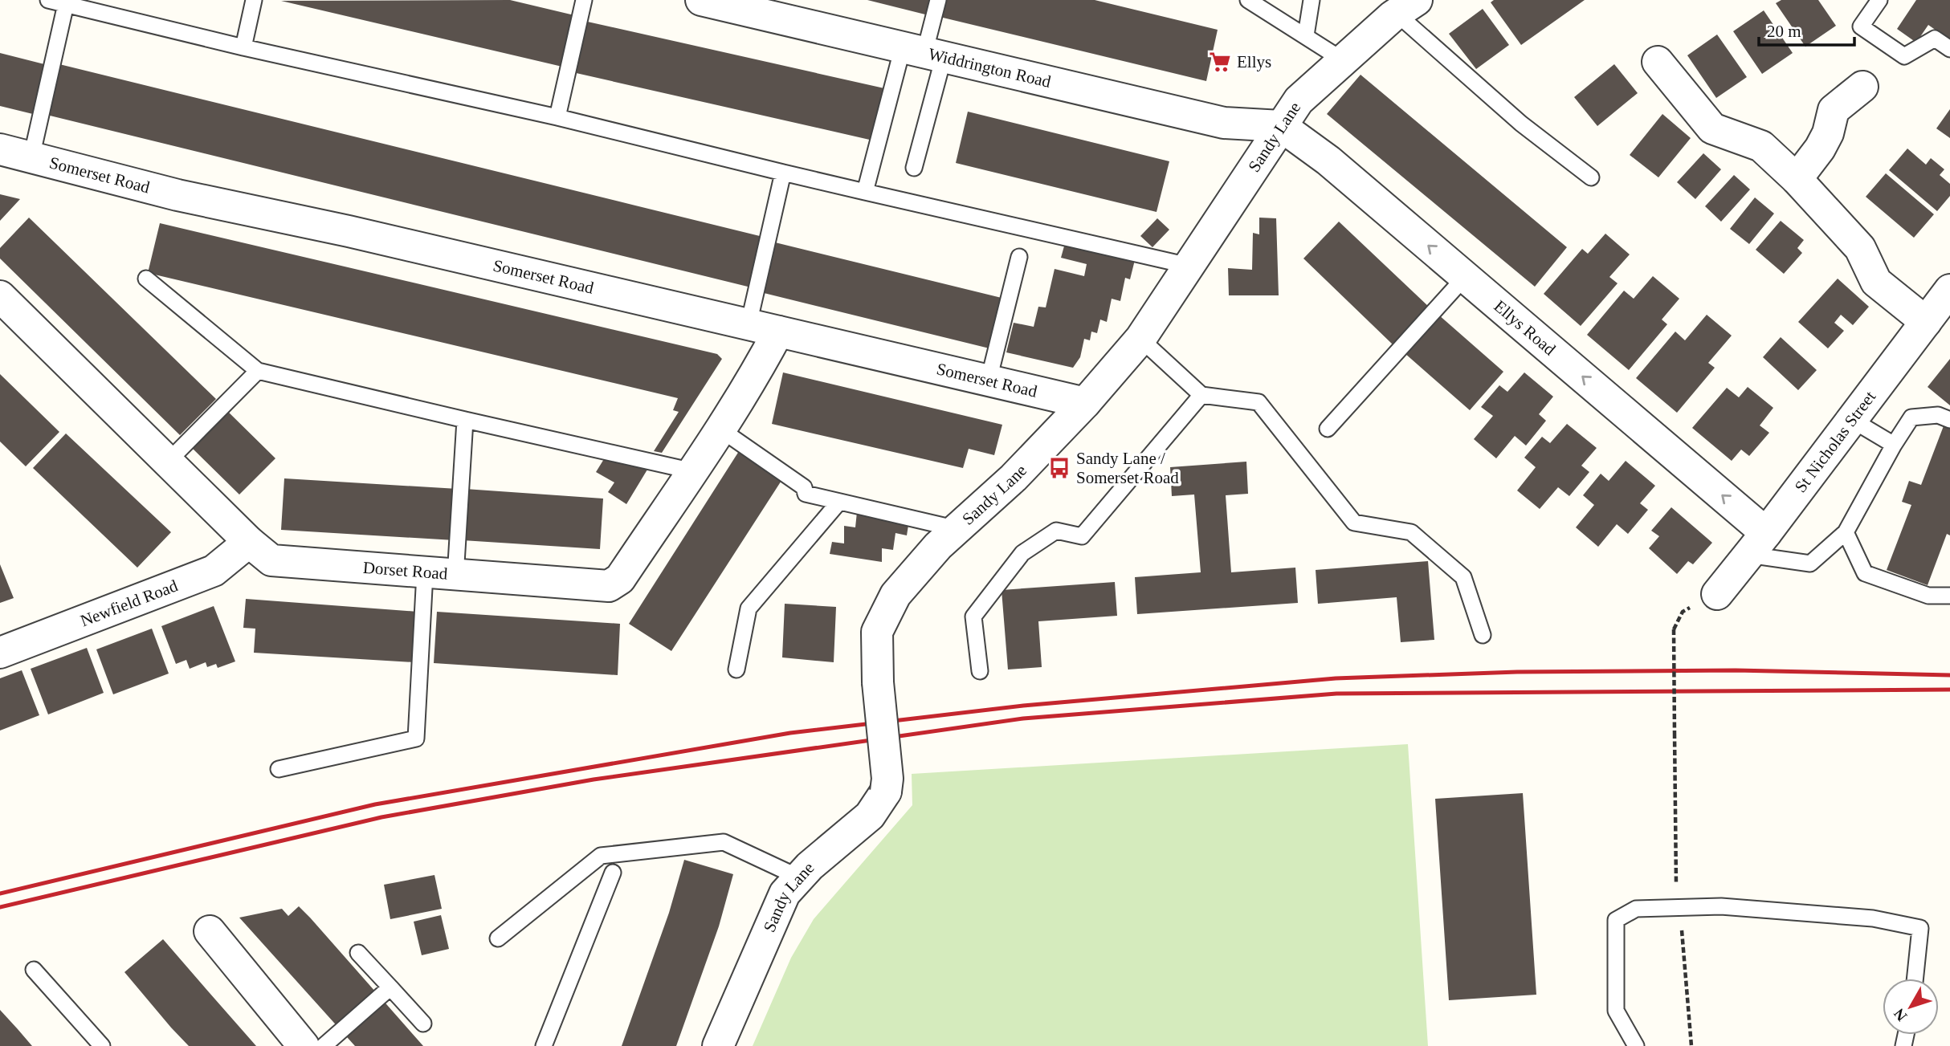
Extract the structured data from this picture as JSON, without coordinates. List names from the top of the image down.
{
  "streets": {
    "street": [
      "Widdrington Road",
      "Sandy Lane",
      "Somerset Road",
      "Ellys Road",
      "St Nicholas Street",
      "Dorset Road",
      "Newfield Road"
    ]
  },
  "crossings": [
    ["Widdrington Road", "Sandy Lane"],
    ["Widdrington Road", "Ellys Road"],
    ["Sandy Lane", "Somerset Road"],
    ["Sandy Lane", "Ellys Road"],
    ["Somerset Road", "Dorset Road"],
    ["Ellys Road", "St Nicholas Street"],
    ["Dorset Road", "Newfield Road"]
  ],
  "one_way": ["Ellys Road"],
  "places": {
    "supermarket": ["Ellys"],
    "bus stop": ["Sandy Lane / Somerset Road"]
  },
  "scale_bar": "20 m",
  "north": "bottom left"
}
